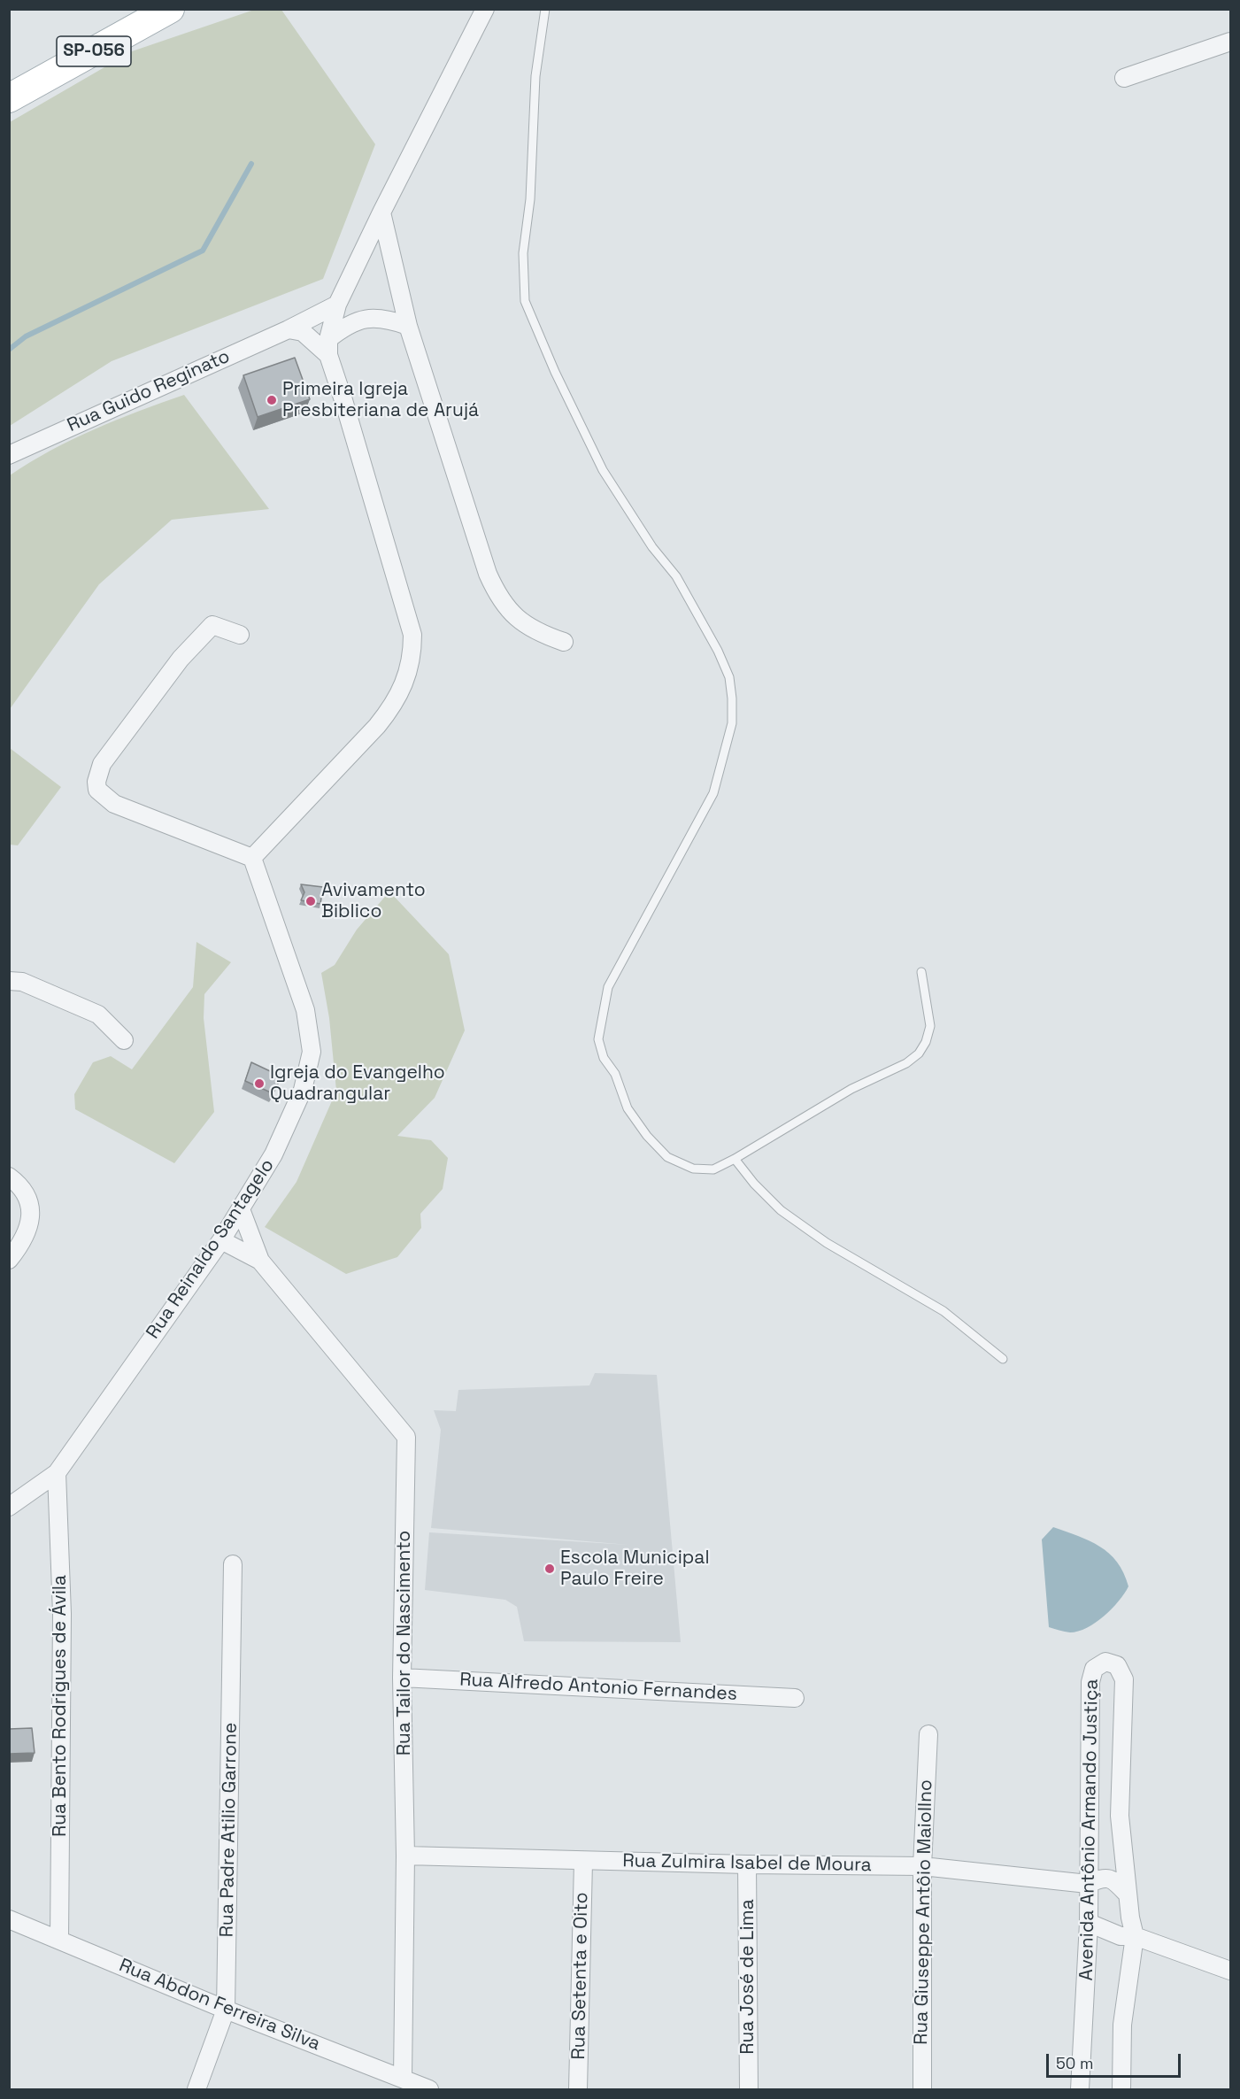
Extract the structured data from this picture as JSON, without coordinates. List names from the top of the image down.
{
  "streets": {
    "main road": ["SP-056"],
    "street": [
      "Rua Guido Reginato",
      "Rua Reinaldo Santagelo",
      "Rua Tailor do Nascimento",
      "Rua Alfredo Antonio Fernandes",
      "Rua Bento Rodrigues de Ávila",
      "Rua Padre Atilio Garrone",
      "Avenida Antônio Armando Justiça",
      "Rua Zulmira Isabel de Moura",
      "Rua Giuseppe Antôio Maiollno",
      "Rua Setenta e Oito",
      "Rua José de Lima",
      "Rua Abdon Ferreira Silva"
    ]
  },
  "crossings": [
    ["Rua Reinaldo Santagelo", "Rua Tailor do Nascimento"],
    ["Rua Reinaldo Santagelo", "Rua Bento Rodrigues de Ávila"],
    ["Rua Tailor do Nascimento", "Rua Alfredo Antonio Fernandes"],
    ["Rua Tailor do Nascimento", "Rua Zulmira Isabel de Moura"],
    ["Rua Tailor do Nascimento", "Rua Abdon Ferreira Silva"],
    ["Rua Bento Rodrigues de Ávila", "Rua Abdon Ferreira Silva"],
    ["Rua Padre Atilio Garrone", "Rua Abdon Ferreira Silva"],
    ["Avenida Antônio Armando Justiça", "Rua Zulmira Isabel de Moura"],
    ["Rua Zulmira Isabel de Moura", "Rua Giuseppe Antôio Maiollno"],
    ["Rua Zulmira Isabel de Moura", "Rua Setenta e Oito"],
    ["Rua Zulmira Isabel de Moura", "Rua José de Lima"]
  ],
  "places": [
    "Primeira Igreja Presbiteriana de Arujá",
    "Avivamento Biblico",
    "Igreja do Evangelho Quadrangular",
    "Escola Municipal Paulo Freire"
  ],
  "scale_bar": "50 m"
}
